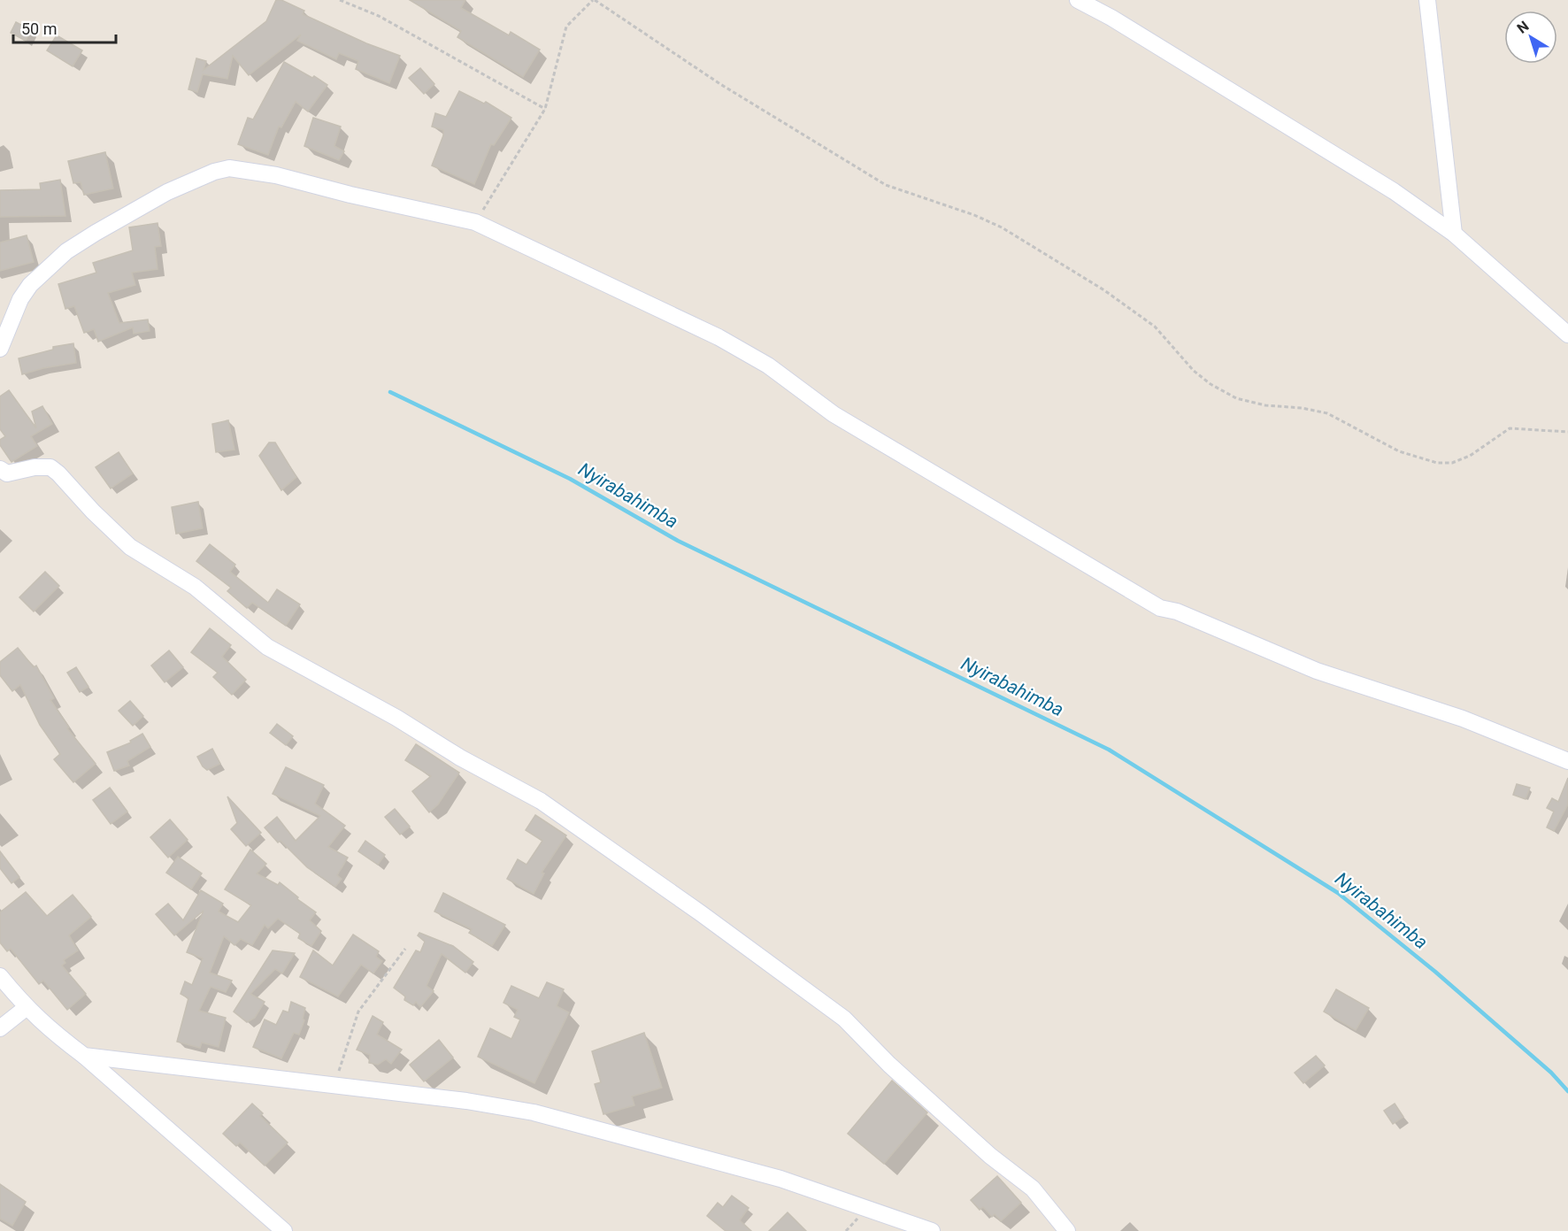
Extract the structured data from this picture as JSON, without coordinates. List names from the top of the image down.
{
  "water": ["Nyirabahimba"],
  "scale_bar": "50 m",
  "north": "top left"
}
